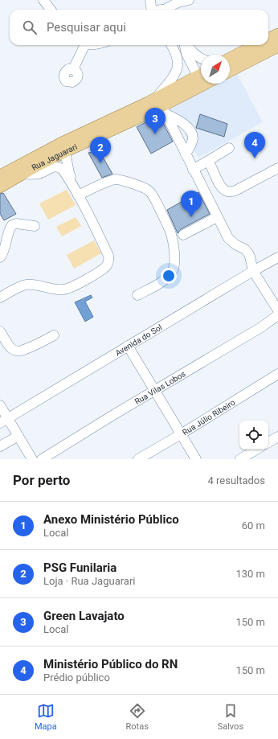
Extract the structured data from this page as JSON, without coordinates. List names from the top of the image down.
{
  "streets": {
    "main road": ["Rua Jaguarari"],
    "street": ["Avenida do Sol", "Rua Vilas Lobos", "Rua Júlio Ribeiro"]
  },
  "north": "top right",
  "page": {
    "search": "Pesquisar aqui",
    "pins": [
      "3",
      "4",
      "2",
      "1"
    ],
    "heading": ["Por perto", "4 resultados"],
    "list": [
      {
        "mark": "1",
        "name": "Anexo Ministério Público",
        "note": "Local",
        "value": "60 m"
      },
      {
        "mark": "2",
        "name": "PSG Funilaria",
        "note": "Loja · Rua Jaguarari",
        "value": "130 m"
      },
      {
        "mark": "3",
        "name": "Green Lavajato",
        "note": "Local",
        "value": "150 m"
      },
      {
        "mark": "4",
        "name": "Ministério Público do RN",
        "note": "Prédio público",
        "value": "150 m"
      }
    ],
    "nav": ["Mapa", "Rotas", "Salvos"]
  }
}
